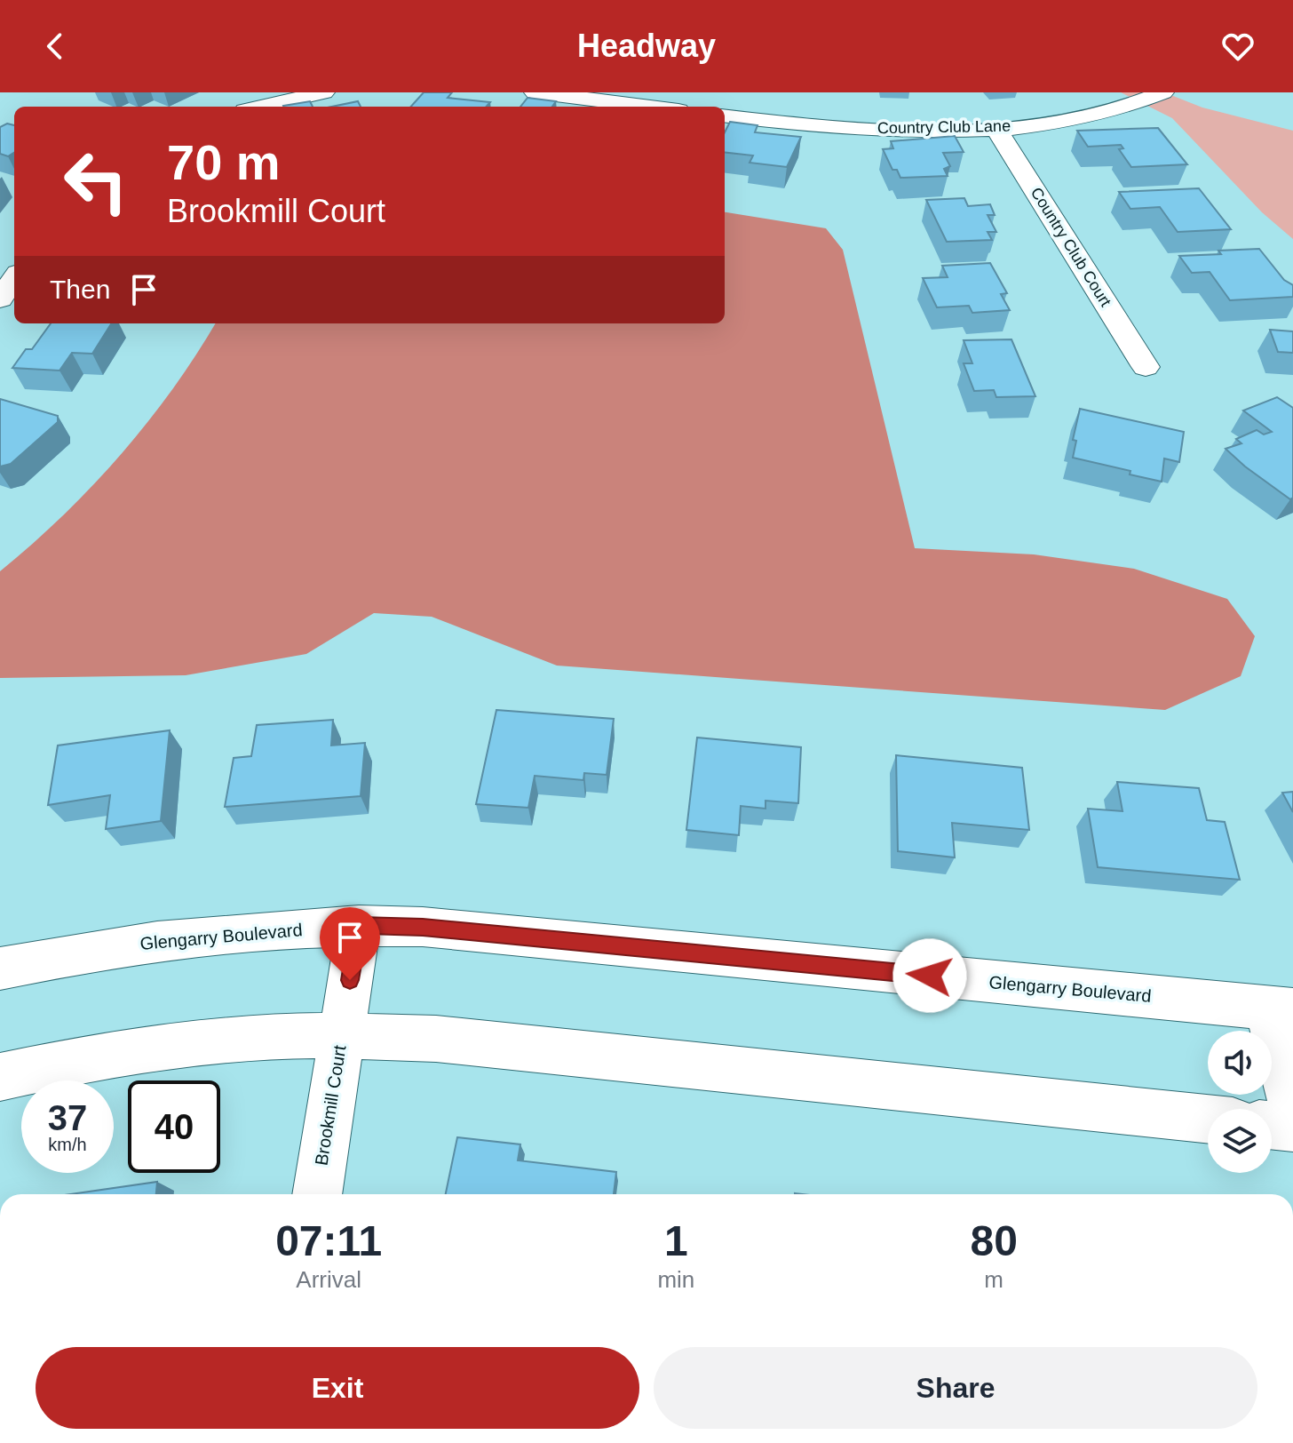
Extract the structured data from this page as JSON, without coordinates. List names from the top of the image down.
{
  "streets": {
    "street": [
      "Country Club Lane",
      "Country Club Court",
      "Glengarry Boulevard",
      "Brookmill Court"
    ]
  },
  "crossings": [
    ["Country Club Lane", "Country Club Court"],
    ["Glengarry Boulevard", "Brookmill Court"]
  ],
  "page": {
    "header": "Headway",
    "turn": ["70 m", "Brookmill Court"],
    "then": "Then",
    "speed": "37 km/h",
    "limit": "40",
    "eta": [
      "07:11",
      "Arrival",
      "1",
      "min",
      "80",
      "m"
    ],
    "buttons": ["Exit", "Share"]
  }
}
